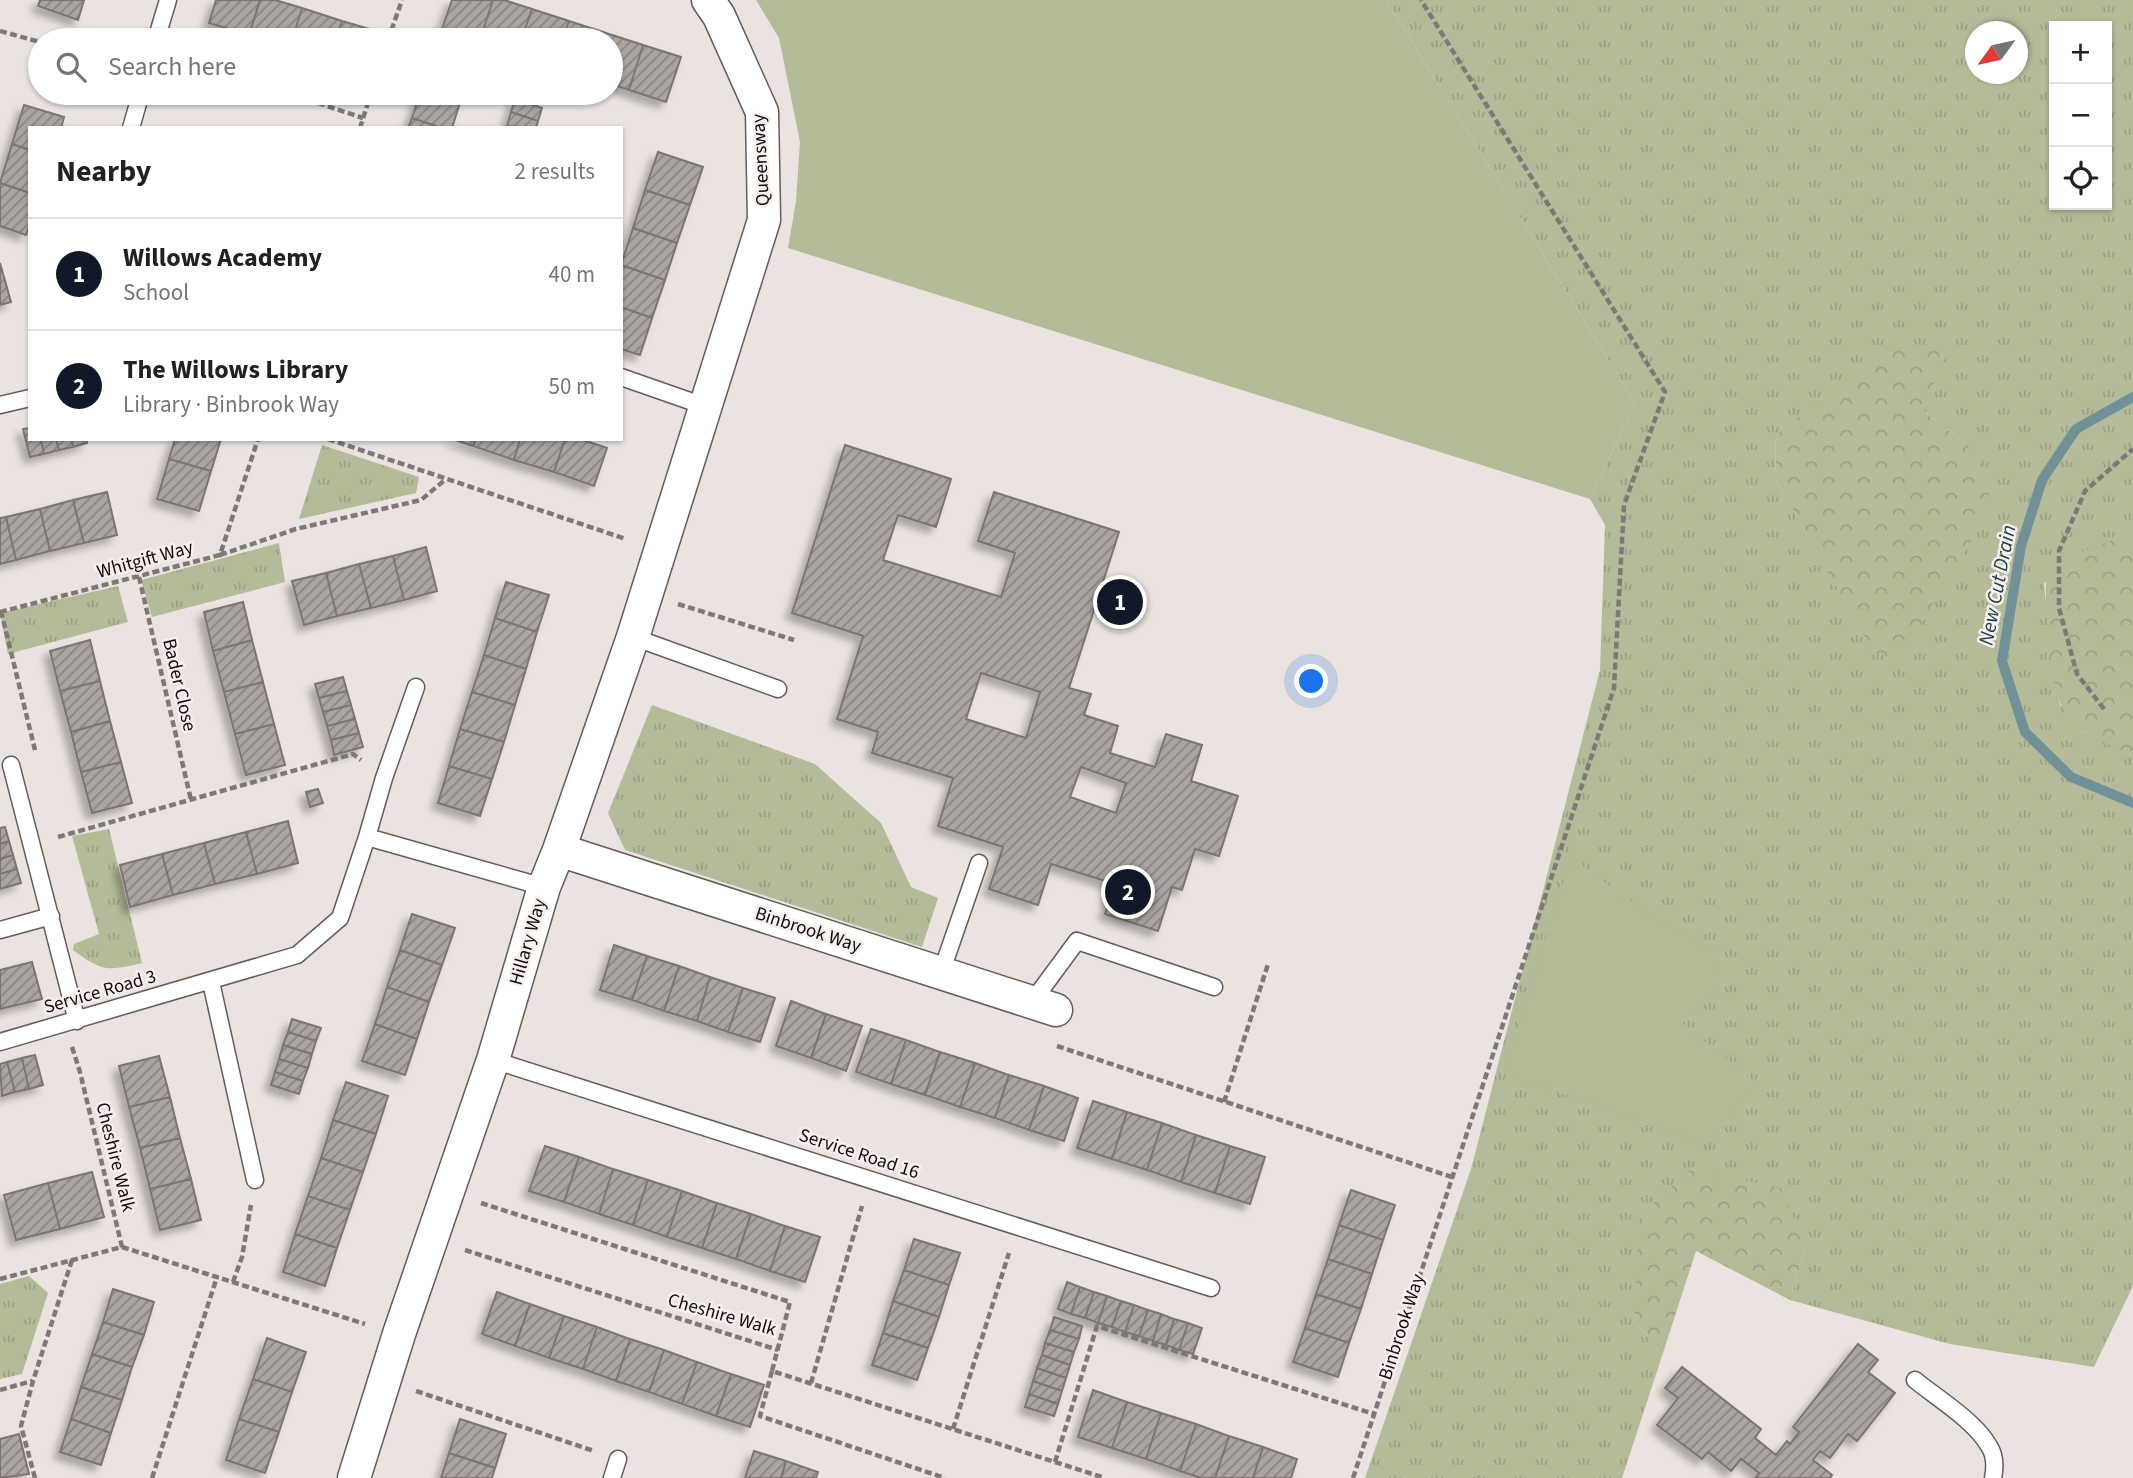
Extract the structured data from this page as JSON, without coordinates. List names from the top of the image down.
{
  "streets": {
    "street": ["Queensway", "Binbrook Way", "Hillary Way"],
    "lane": ["Service Road 3", "Service Road 16"],
    "path": ["Whitgift Way", "Bader Close", "Cheshire Walk"]
  },
  "crossings": [
    ["Queensway", "Hillary Way"],
    ["Whitgift Way", "Bader Close"],
    ["Binbrook Way", "Hillary Way"],
    ["Hillary Way", "Service Road 16"],
    ["Hillary Way", "Cheshire Walk"],
    ["Service Road 3", "Cheshire Walk"]
  ],
  "water": ["New Cut Drain"],
  "north": "bottom left",
  "page": {
    "map_buttons": ["+", "−"],
    "search": "Search here",
    "heading": ["Nearby", "2 results"],
    "list": [
      {
        "mark": "1",
        "name": "Willows Academy",
        "note": "School",
        "value": "40 m"
      },
      {
        "mark": "2",
        "name": "The Willows Library",
        "note": "Library · Binbrook Way",
        "value": "50 m"
      }
    ],
    "pins": ["1", "2"]
  }
}
